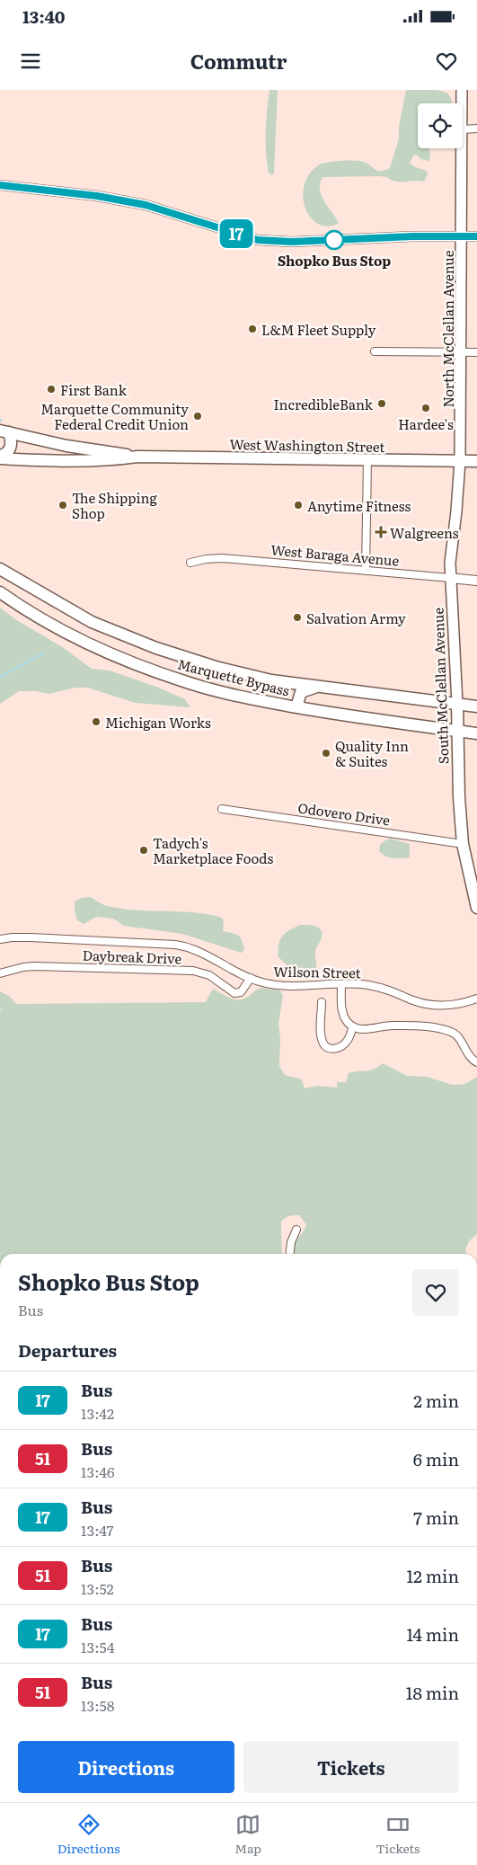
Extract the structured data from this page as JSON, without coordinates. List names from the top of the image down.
{
  "streets": {
    "main road": [
      "North McClellan Avenue",
      "West Washington Street",
      "Marquette Bypass",
      "South McClellan Avenue"
    ],
    "street": [
      "West Baraga Avenue",
      "Odovero Drive",
      "Daybreak Drive",
      "Wilson Street"
    ]
  },
  "crossings": [
    ["North McClellan Avenue", "West Washington Street"],
    ["North McClellan Avenue", "South McClellan Avenue"],
    ["West Washington Street", "South McClellan Avenue"],
    ["West Baraga Avenue", "South McClellan Avenue"],
    ["Marquette Bypass", "South McClellan Avenue"],
    ["South McClellan Avenue", "Odovero Drive"],
    ["Daybreak Drive", "Wilson Street"]
  ],
  "places": {
    "other": [
      "Shopko Bus Stop",
      "L&M Fleet Supply",
      "First Bank",
      "IncredibleBank",
      "Hardee's",
      "Marquette Community Federal Credit Union",
      "The Shipping Shop",
      "Anytime Fitness",
      "Salvation Army",
      "Michigan Works",
      "Quality Inn & Suites",
      "Tadych's Marketplace Foods"
    ],
    "health": ["Walgreens"]
  },
  "lines": ["bus line 17"],
  "page": {
    "status": "13:40",
    "header": "Commutr",
    "on_map": "17",
    "heading": [
      ["Shopko Bus Stop", "Bus"],
      "Departures"
    ],
    "list": [
      {
        "mark": "17",
        "name": "Bus",
        "note": "13:42",
        "value": "2 min"
      },
      {
        "mark": "51",
        "name": "Bus",
        "note": "13:46",
        "value": "6 min"
      },
      {
        "mark": "17",
        "name": "Bus",
        "note": "13:47",
        "value": "7 min"
      },
      {
        "mark": "51",
        "name": "Bus",
        "note": "13:52",
        "value": "12 min"
      },
      {
        "mark": "17",
        "name": "Bus",
        "note": "13:54",
        "value": "14 min"
      },
      {
        "mark": "51",
        "name": "Bus",
        "note": "13:58",
        "value": "18 min"
      }
    ],
    "buttons": ["Directions", "Tickets"],
    "tabs": ["Directions", "Map", "Tickets"]
  }
}
